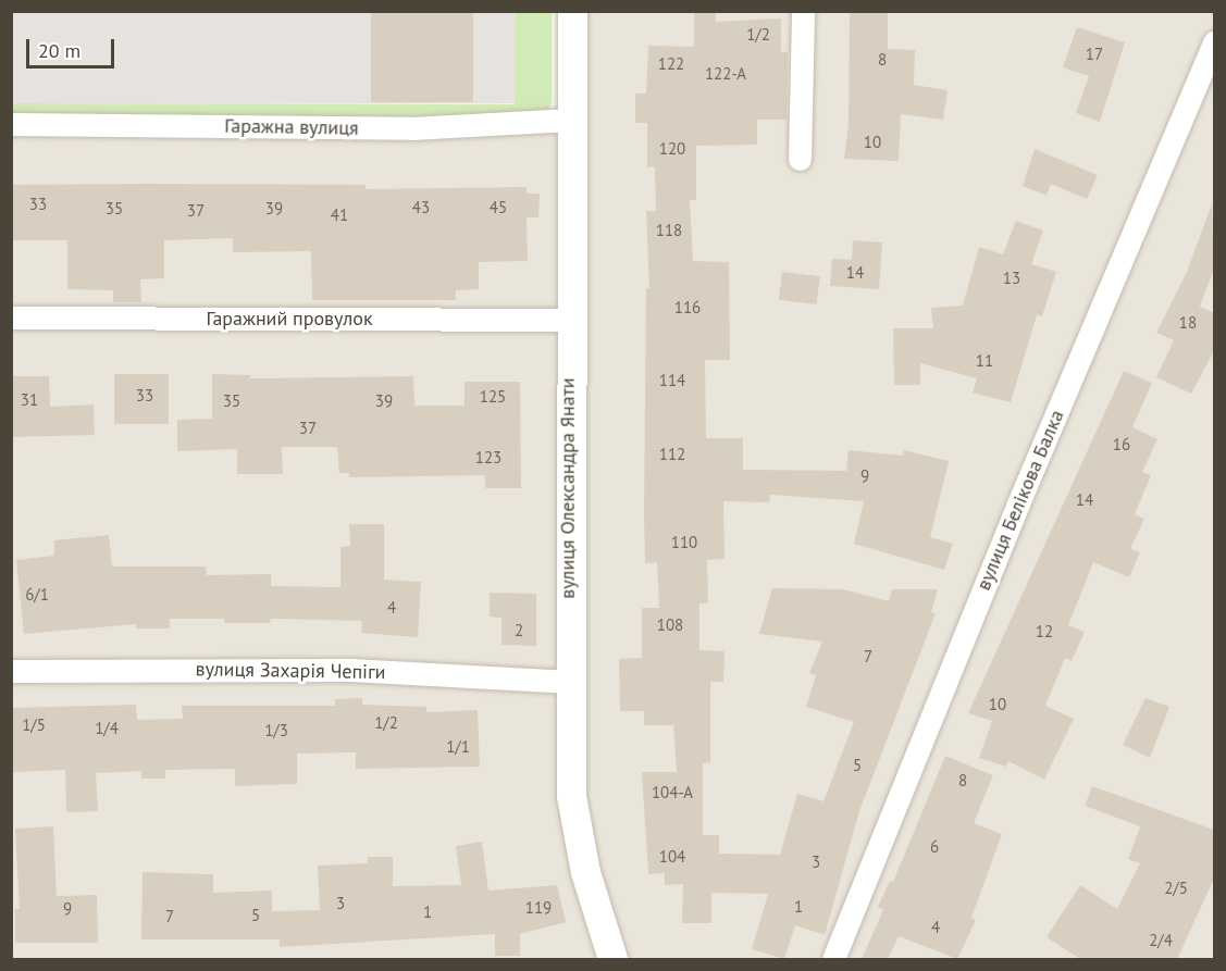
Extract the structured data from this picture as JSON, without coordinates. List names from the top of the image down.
{
  "streets": {
    "street": [
      "Гаражна вулиця",
      "Гаражний провулок",
      "вулиця Олександра Янати",
      "вулиця Белікова Балка",
      "вулиця Захарія Чепіги"
    ]
  },
  "crossings": [
    ["Гаражна вулиця", "вулиця Олександра Янати"],
    ["Гаражний провулок", "вулиця Олександра Янати"],
    ["вулиця Олександра Янати", "вулиця Захарія Чепіги"]
  ],
  "house_numbers": [
    "1/2",
    "17",
    "8",
    "122",
    "122-А",
    "10",
    "120",
    "33",
    "43",
    "45",
    "35",
    "39",
    "37",
    "41",
    "118",
    "14",
    "13",
    "116",
    "18",
    "11",
    "114",
    "33",
    "125",
    "31",
    "35",
    "39",
    "37",
    "16",
    "112",
    "123",
    "9",
    "14",
    "110",
    "6/1",
    "4",
    "108",
    "2",
    "12",
    "7",
    "10",
    "1/2",
    "1/5",
    "1/4",
    "1/3",
    "1/1",
    "5",
    "8",
    "104-А",
    "6",
    "104",
    "3",
    "2/5",
    "3",
    "1",
    "119",
    "9",
    "1",
    "5",
    "7",
    "4",
    "2/4"
  ],
  "scale_bar": "20 m"
}
